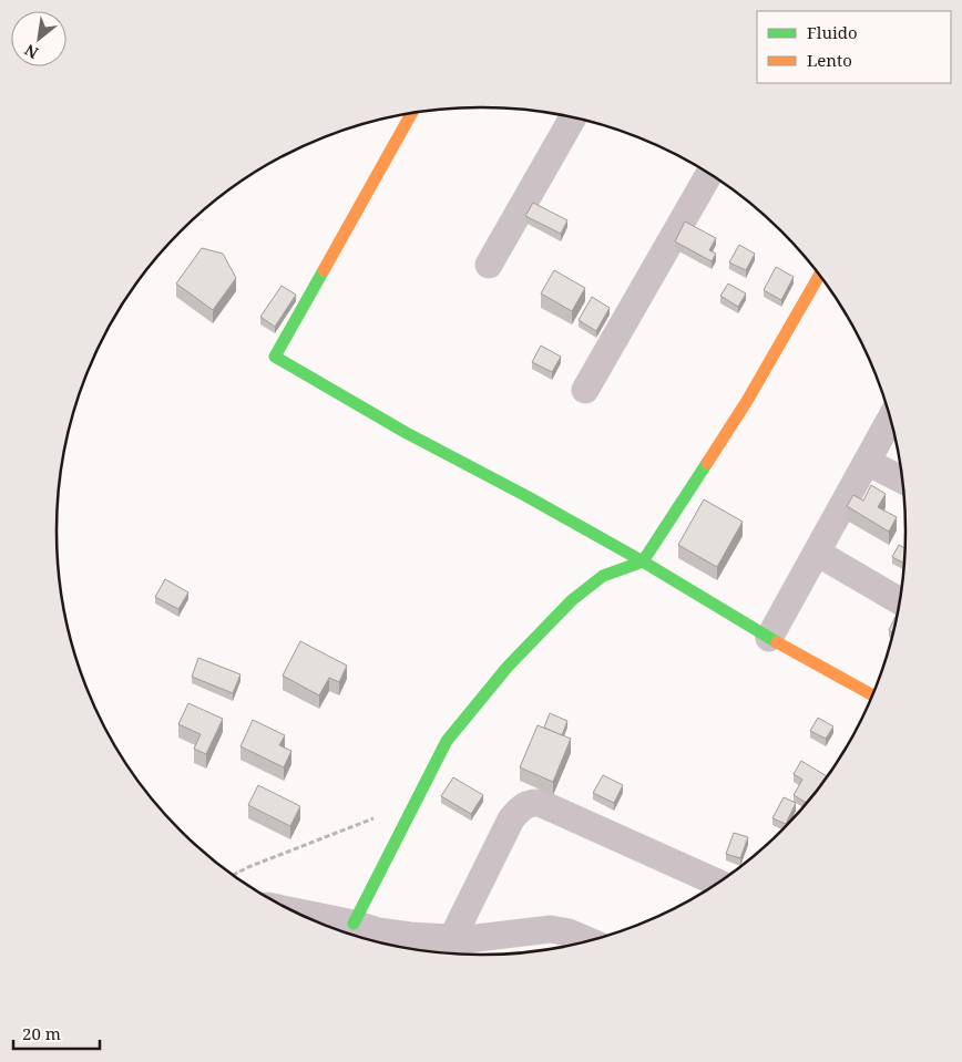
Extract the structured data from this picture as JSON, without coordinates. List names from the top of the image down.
{
  "legend": ["Fluido", "Lento"],
  "scale_bar": "20 m",
  "north": "bottom left"
}
